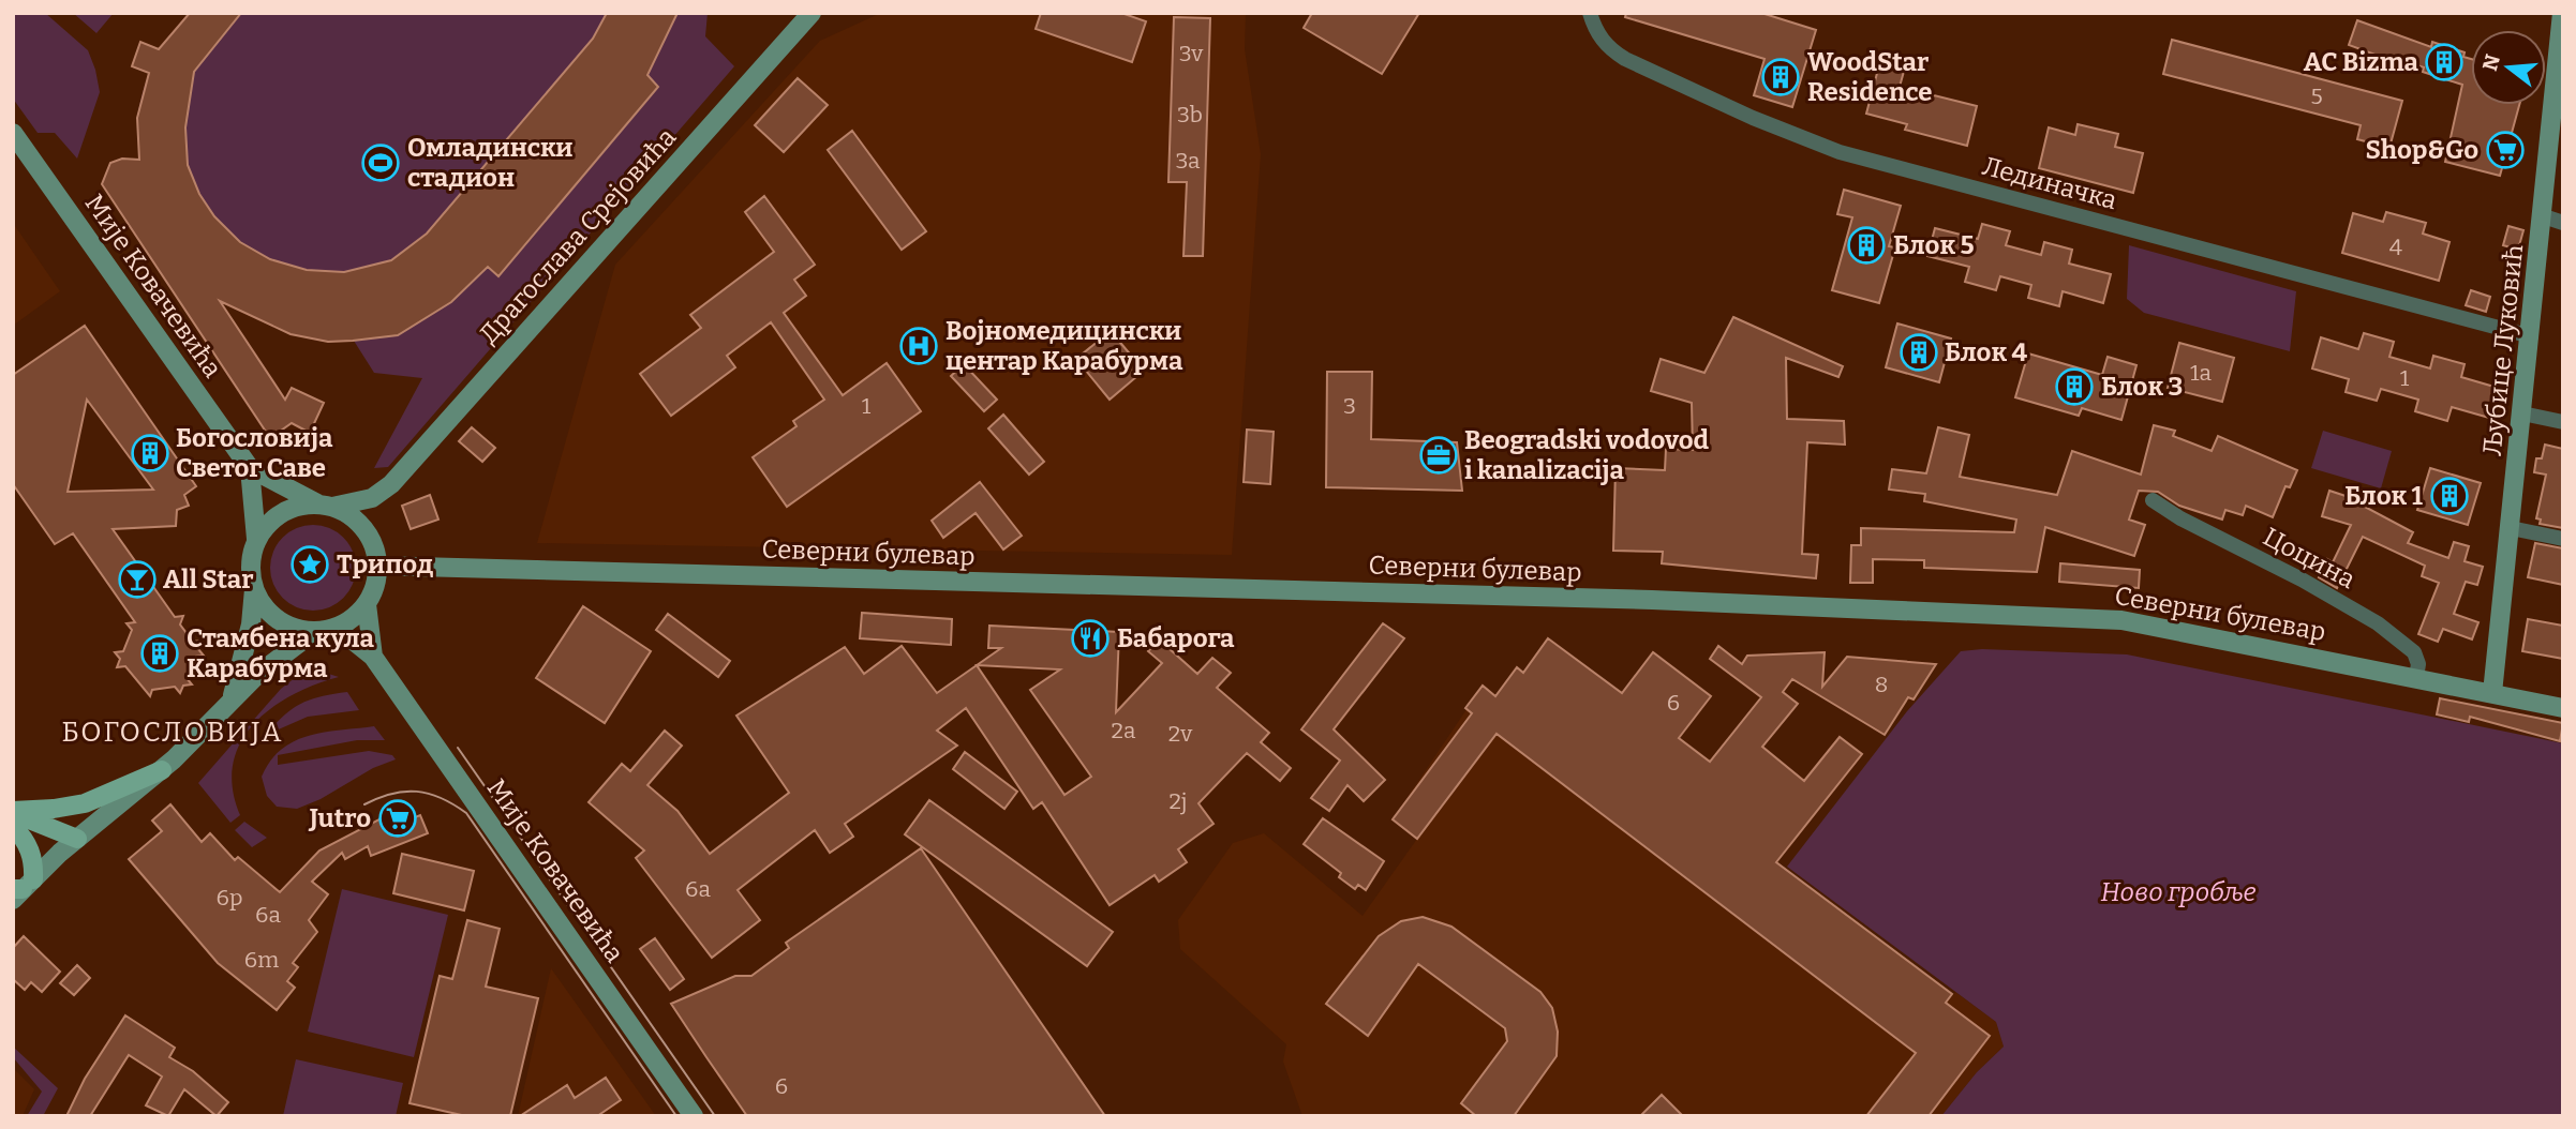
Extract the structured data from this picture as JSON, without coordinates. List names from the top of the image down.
{
  "streets": {
    "street": [
      "Лединачка",
      "Драгослава Срејовића",
      "Мије Ковачевића",
      "Љубице Луковић",
      "Северни булевар",
      "Цоцина"
    ]
  },
  "crossings": [
    ["Лединачка", "Љубице Луковић"],
    ["Драгослава Срејовића", "Мије Ковачевића"],
    ["Драгослава Срејовића", "Северни булевар"],
    ["Мије Ковачевића", "Северни булевар"],
    ["Љубице Луковић", "Северни булевар"],
    ["Северни булевар", "Цоцина"]
  ],
  "districts": ["БОГОСЛОВИЈА"],
  "parks": ["Ново гробље"],
  "places": {
    "building": [
      "AC Bizma",
      "WoodStar Residence",
      "Блок 5",
      "Блок 4",
      "Блок 3",
      "Богословија Светог Саве",
      "Блок 1",
      "Стамбена кула Карабурма"
    ],
    "supermarket": ["Shop&Go", "Jutro"],
    "sports": ["Омладински стадион"],
    "hospital": ["Војномедицински центар Карабурма"],
    "office": ["Beogradski vodovod i kanalizacija"],
    "place": ["Трипод"],
    "bar": ["All Star"],
    "restaurant": ["Бабарога"]
  },
  "house_numbers": [
    "3v",
    "5",
    "3b",
    "3a",
    "4",
    "1a",
    "1",
    "1",
    "3",
    "8",
    "6",
    "2a",
    "2v",
    "2j",
    "6a",
    "6p",
    "6a",
    "6m",
    "6"
  ],
  "north": "left"
}
